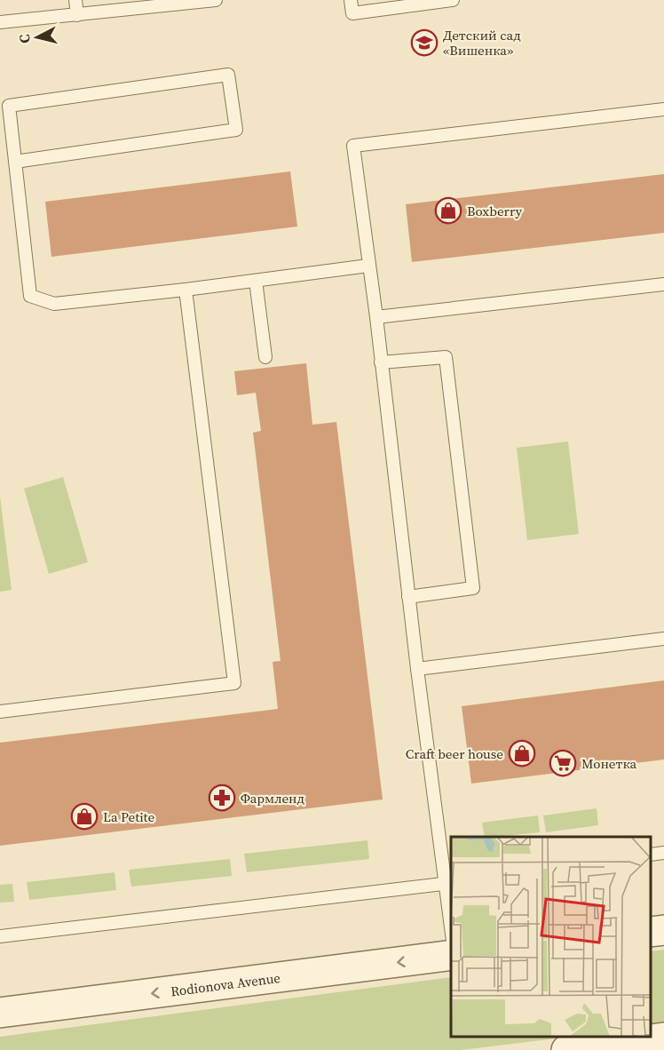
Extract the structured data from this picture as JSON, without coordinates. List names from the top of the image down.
{
  "streets": {
    "street": ["Rodionova Avenue"]
  },
  "one_way": ["Rodionova Avenue"],
  "places": {
    "school or university": ["Детский сад «Вишенка»"],
    "shop": ["Boxberry", "Craft beer house", "La Petite"],
    "supermarket": ["Монетка"],
    "pharmacy": ["Фармленд"]
  },
  "north": "left"
}
